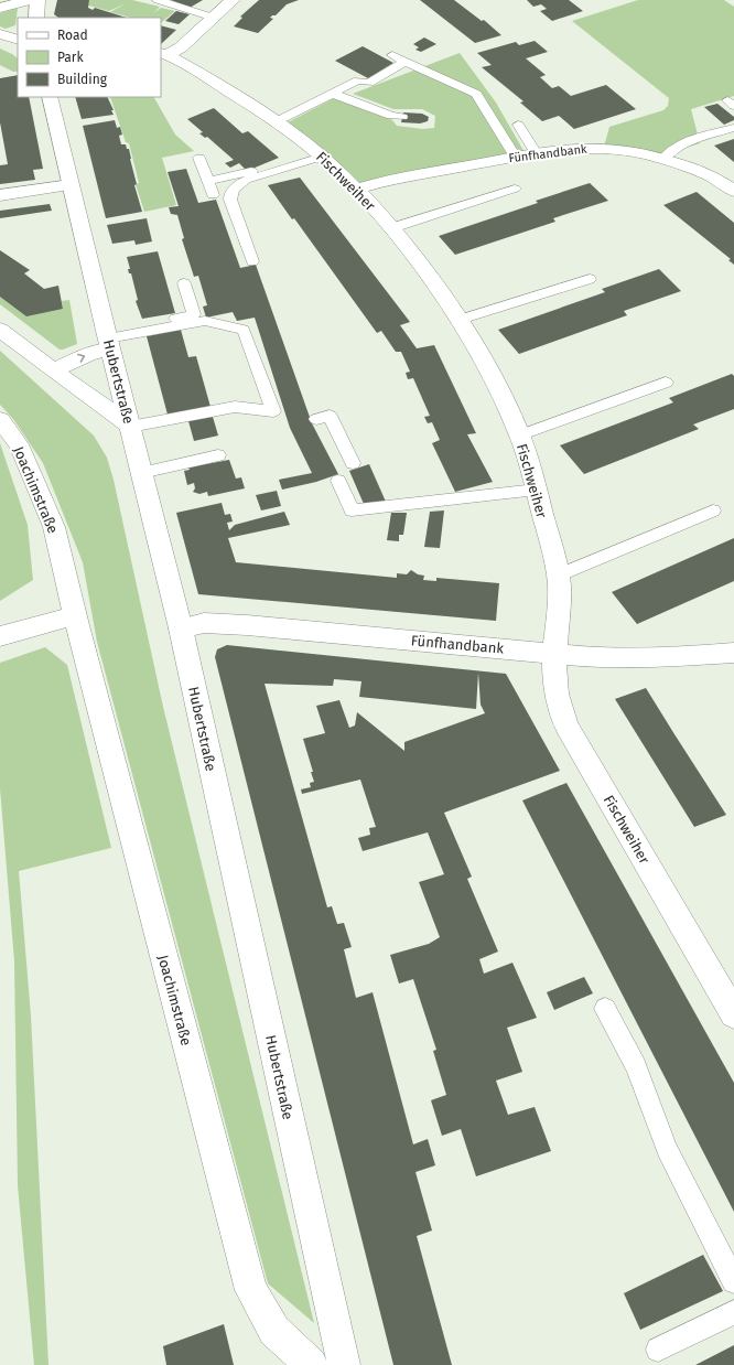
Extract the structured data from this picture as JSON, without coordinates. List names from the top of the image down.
{
  "streets": {
    "street": [
      "Fünfhandbank",
      "Fischweiher",
      "Hubertstraße",
      "Joachimstraße"
    ]
  },
  "crossings": [
    ["Fünfhandbank", "Fischweiher"],
    ["Fünfhandbank", "Hubertstraße"]
  ],
  "legend": ["Road", "Park", "Building"]
}
